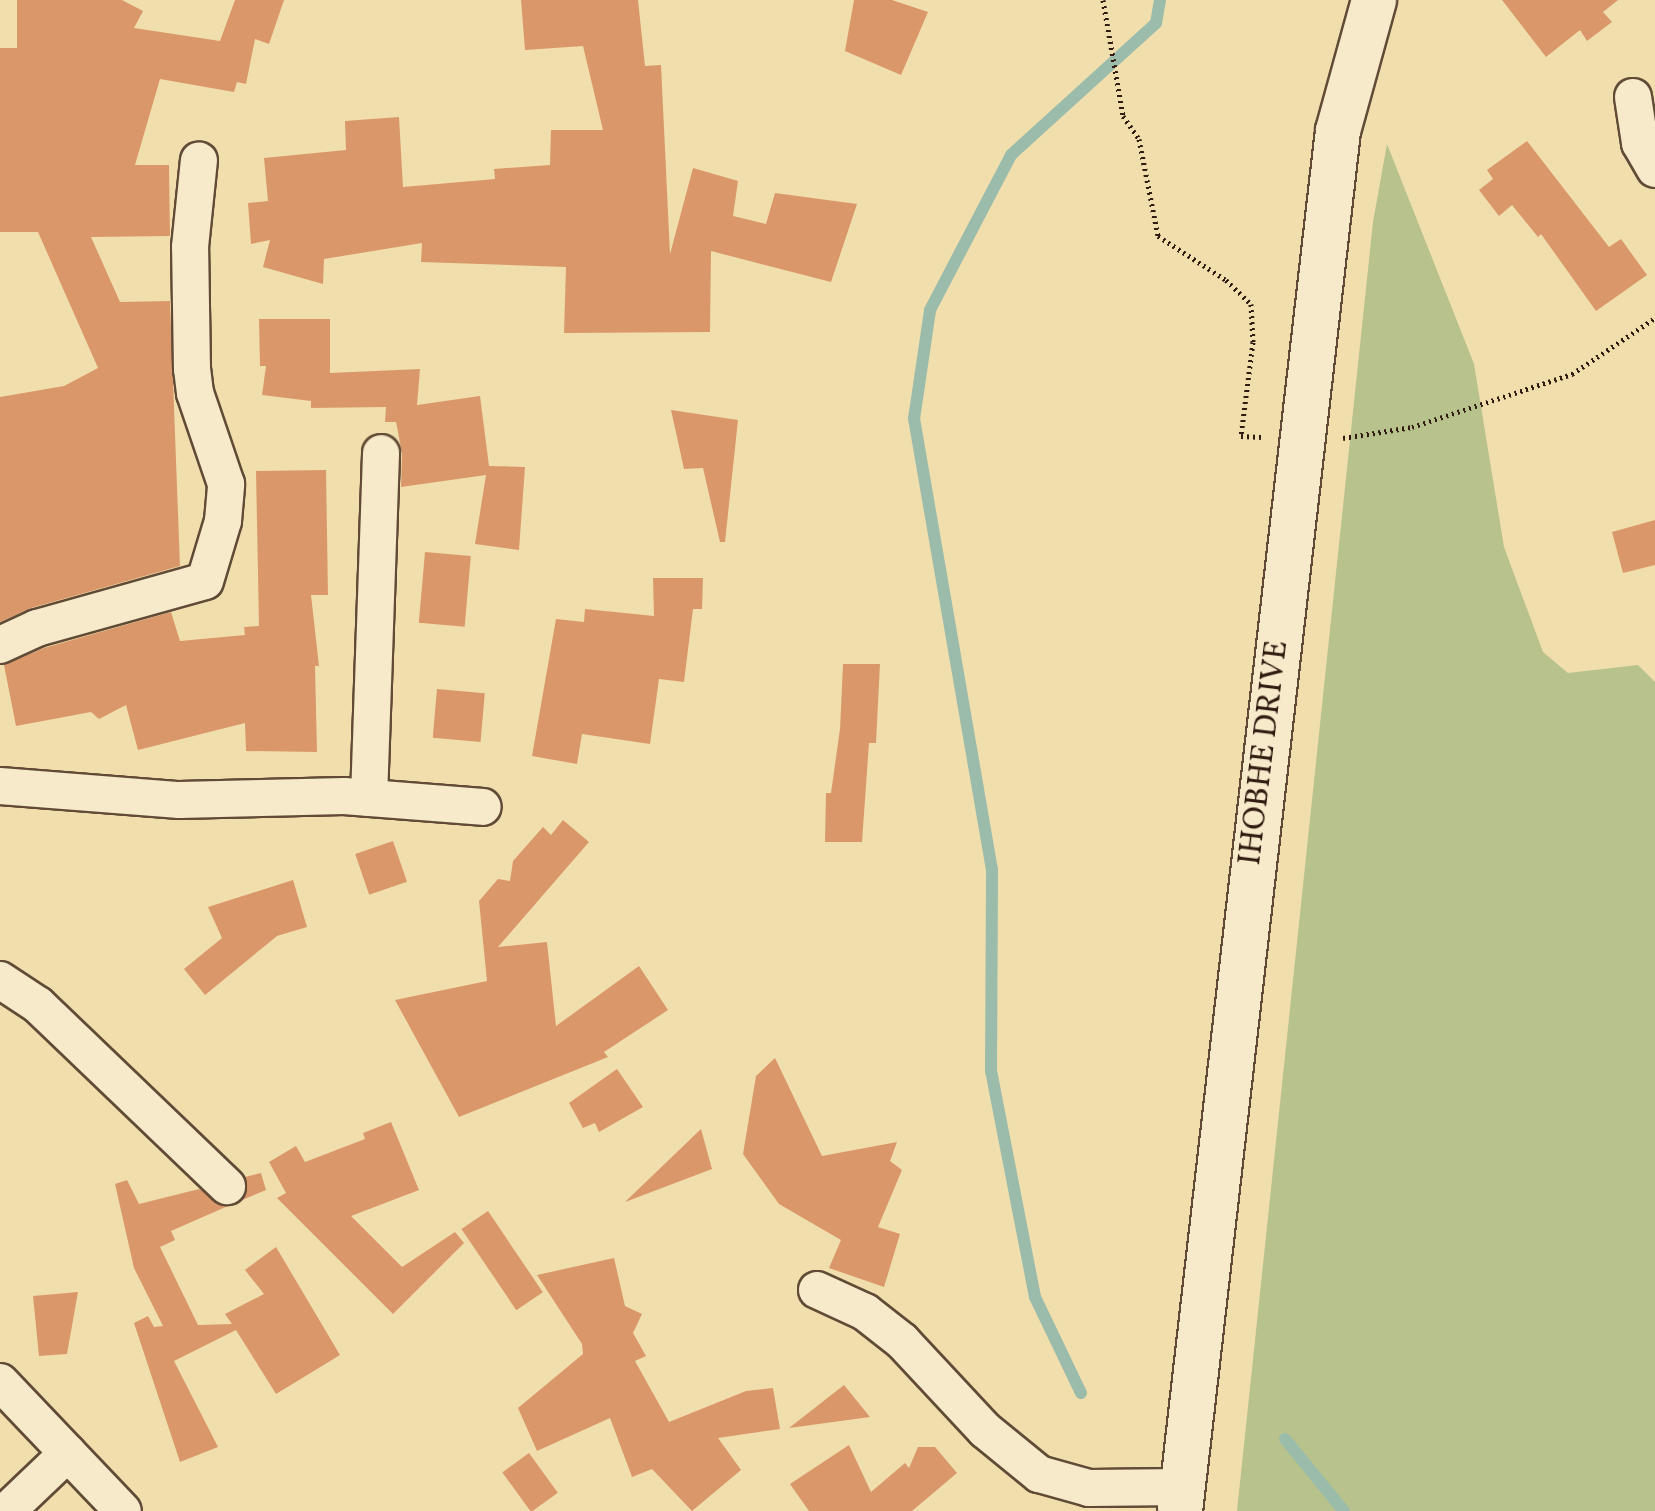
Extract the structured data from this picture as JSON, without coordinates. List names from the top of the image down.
{
  "streets": {
    "street": ["IHOBHE DRIVE"]
  }
}
